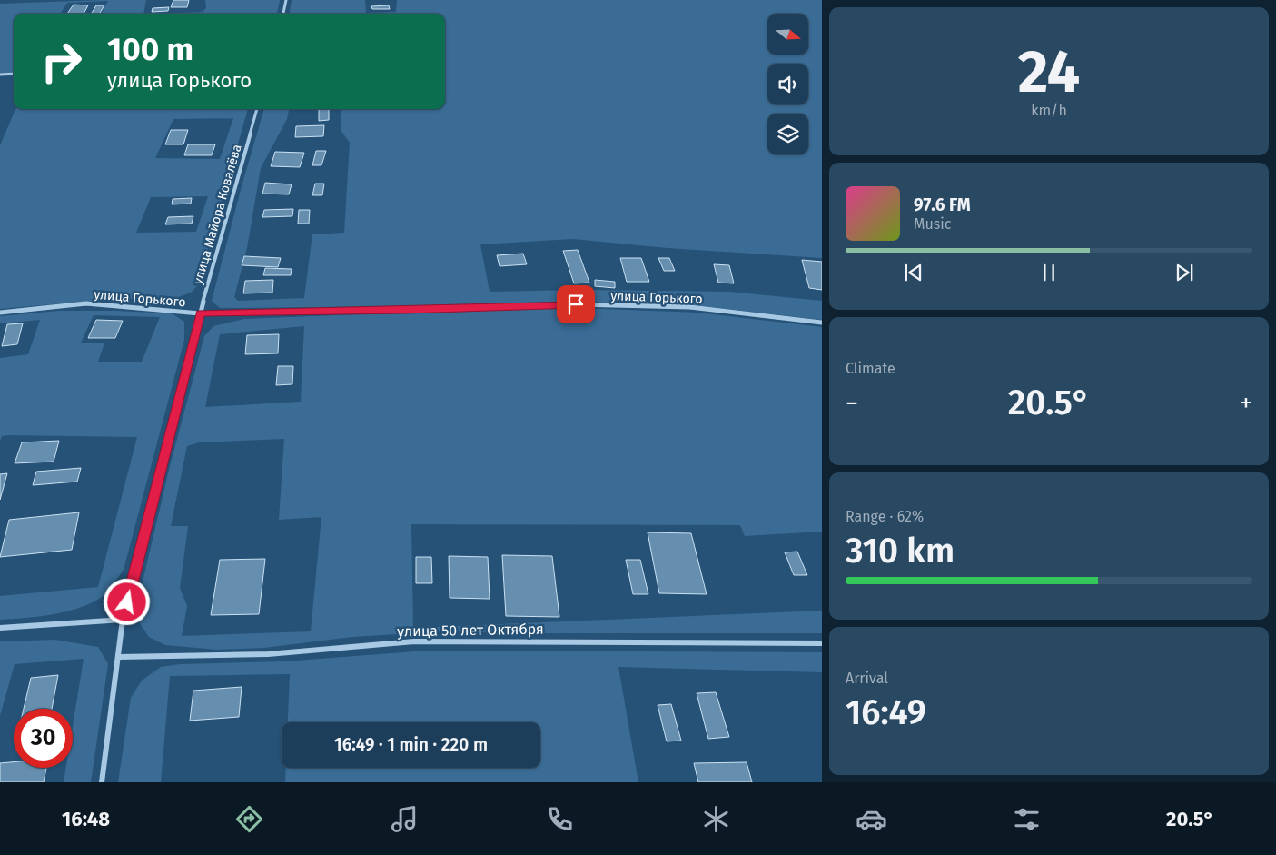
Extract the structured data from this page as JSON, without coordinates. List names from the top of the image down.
{
  "streets": {
    "street": ["улица Майора Ковалёва", "улица Горького", "улица 50 лет Октября"]
  },
  "crossings": [
    ["улица Майора Ковалёва", "улица Горького"],
    ["улица Майора Ковалёва", "улица 50 лет Октября"]
  ],
  "north": "right",
  "page": {
    "tile": [
      ["24", "km/h"],
      "Climate",
      ["Range · 62%", "310 km"],
      ["Arrival", "16:49"]
    ],
    "turn": ["100 m", "улица Горького"],
    "song": ["97.6 FM", "Music"],
    "heat": ["−", "20.5°", "+"],
    "limit": "30",
    "trip": "16:49 · 1 min · 220 m",
    "tabs": ["16:48", "20.5°"]
  }
}
